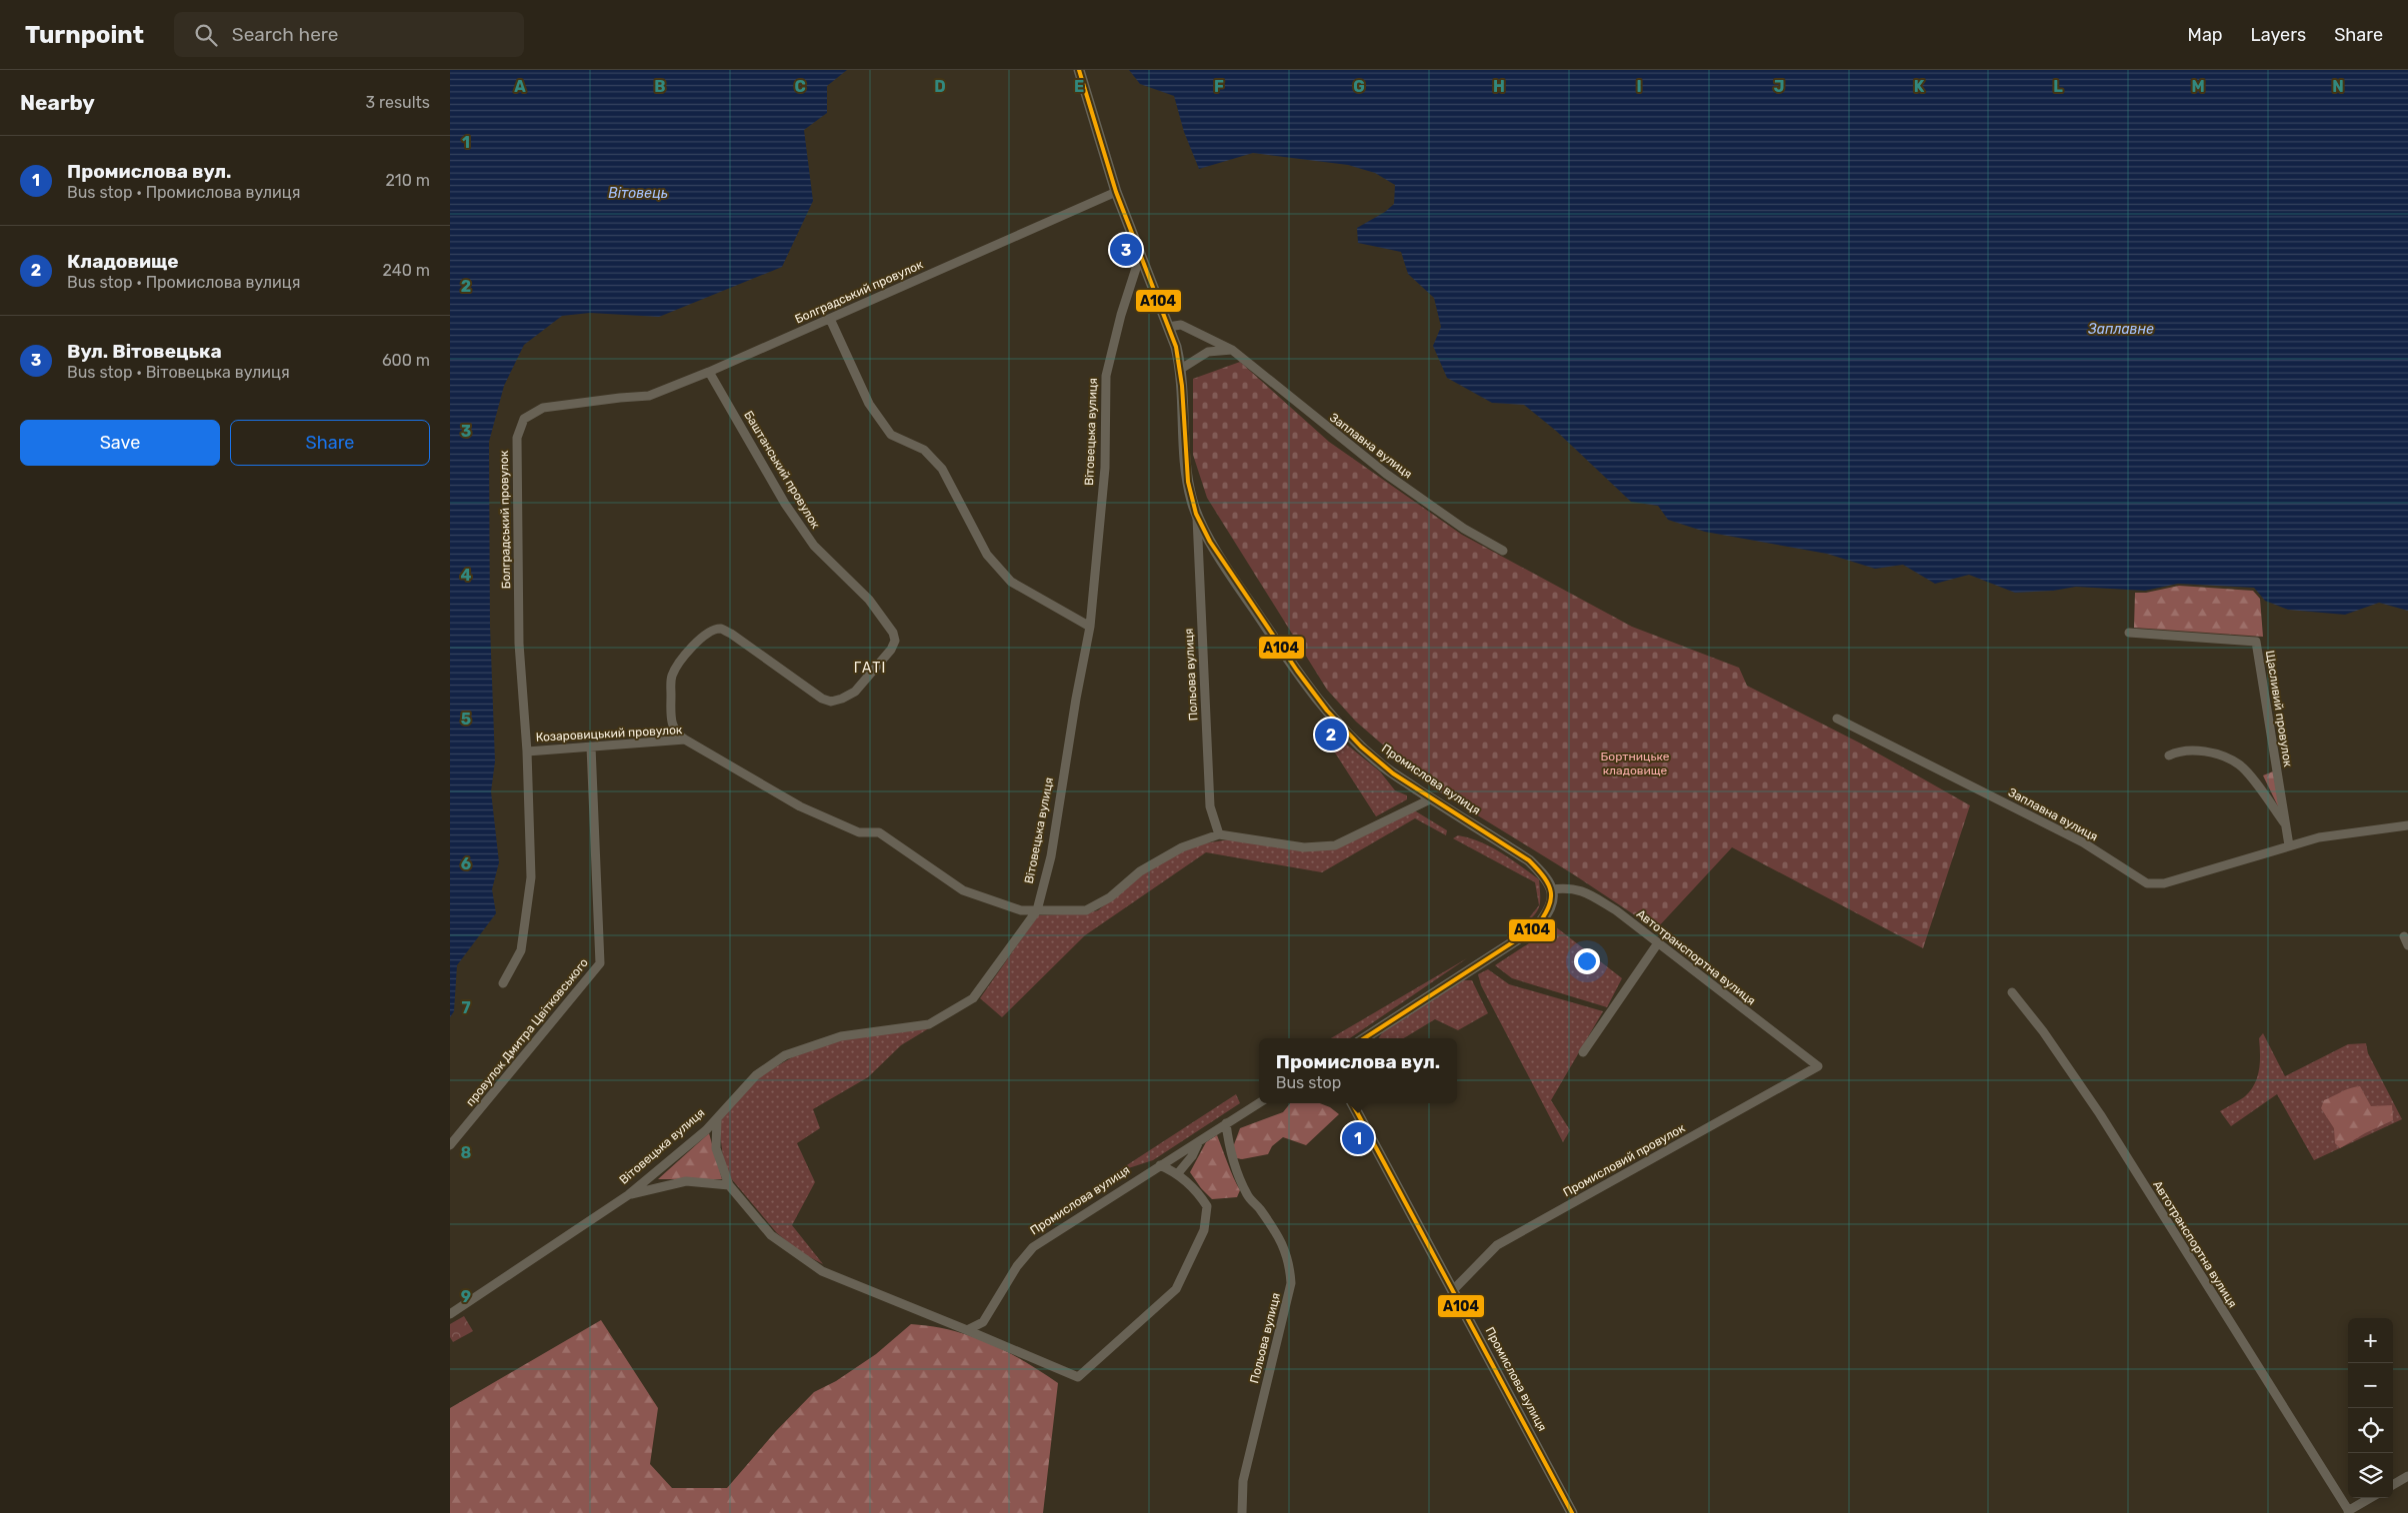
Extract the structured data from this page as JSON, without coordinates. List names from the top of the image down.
{
  "streets": {
    "street": [
      "Болградський провулок",
      "Вітовецька вулиця",
      "Заплавна вулиця",
      "Баштанський провулок",
      "Польова вулиця",
      "Щасливий провулок",
      "Козаровицький провулок",
      "Промислова вулиця",
      "Автотранспортна вулиця",
      "провулок Дмитра Цвітковського",
      "Промисловий провулок"
    ]
  },
  "crossings": [
    ["Болградський провулок", "Баштанський провулок"],
    ["Болградський провулок", "Козаровицький провулок"],
    ["Вітовецька вулиця", "Козаровицький провулок"],
    ["Вітовецька вулиця", "Промислова вулиця"],
    ["Заплавна вулиця", "Щасливий провулок"],
    ["Заплавна вулиця", "Промислова вулиця"],
    ["Баштанський провулок", "Козаровицький провулок"],
    ["Польова вулиця", "Козаровицький провулок"],
    ["Польова вулиця", "Промислова вулиця"],
    ["Козаровицький провулок", "провулок Дмитра Цвітковського"],
    ["Промислова вулиця", "Автотранспортна вулиця"],
    ["Промислова вулиця", "Промисловий провулок"],
    ["Автотранспортна вулиця", "Промисловий провулок"]
  ],
  "districts": ["ГАТІ"],
  "water": ["Вітовець", "Заплавне"],
  "parks": ["Бортницьке кладовище"],
  "lines": ["transit line А104"],
  "page": {
    "header": "Turnpoint",
    "search": "Search here",
    "nav": ["Map", "Layers", "Share"],
    "heading": ["Nearby", "3 results"],
    "list": [
      {
        "mark": "1",
        "name": "Промислова вул.",
        "note": "Bus stop · Промислова вулиця",
        "value": "210 m"
      },
      {
        "mark": "2",
        "name": "Кладовище",
        "note": "Bus stop · Промислова вулиця",
        "value": "240 m"
      },
      {
        "mark": "3",
        "name": "Вул. Вітовецька",
        "note": "Bus stop · Вітовецька вулиця",
        "value": "600 m"
      }
    ],
    "pins": ["3", "2", "1"],
    "buttons": ["Save", "Share"],
    "popup": ["Промислова вул.", "Bus stop"],
    "map_buttons": ["+", "−"]
  },
  "grid": {
    "columns": [
      "A",
      "B",
      "C",
      "D",
      "E",
      "F",
      "G",
      "H",
      "I",
      "J",
      "K",
      "L",
      "M",
      "N"
    ],
    "rows": [
      "1",
      "2",
      "3",
      "4",
      "5",
      "6",
      "7",
      "8",
      "9"
    ]
  }
}
